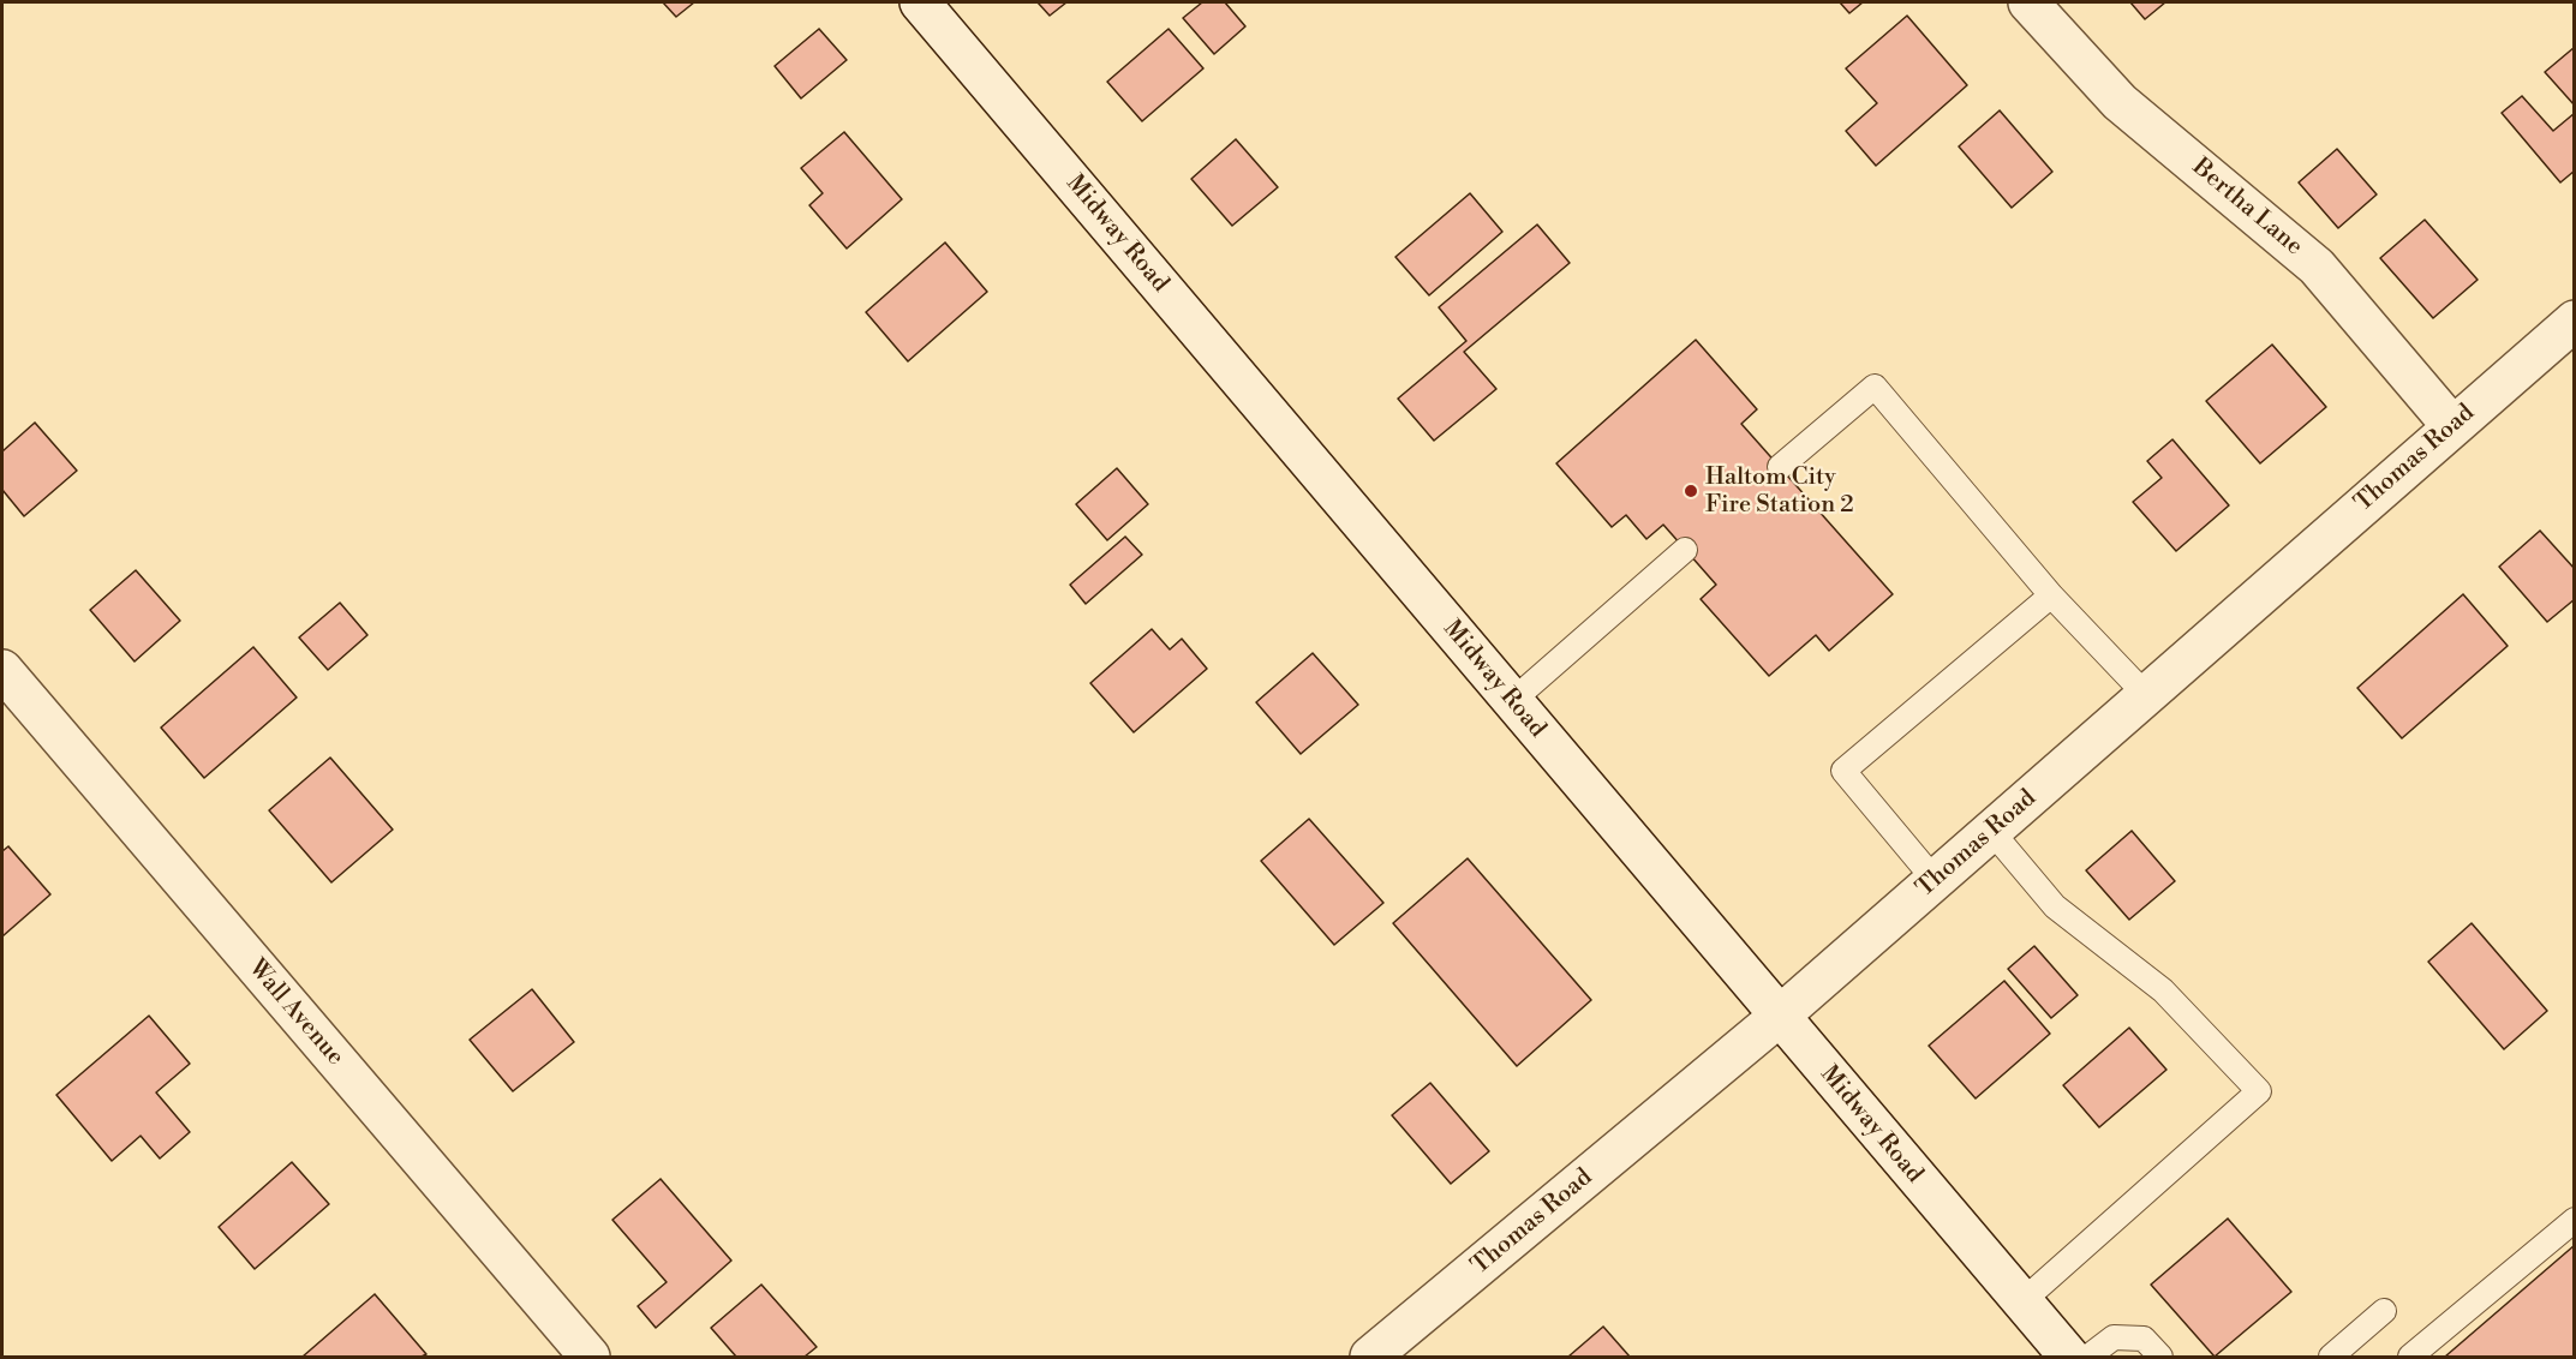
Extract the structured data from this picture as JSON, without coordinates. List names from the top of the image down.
{
  "streets": {
    "street": [
      "Bertha Lane",
      "Midway Road",
      "Thomas Road",
      "Wall Avenue"
    ]
  },
  "crossings": [
    ["Bertha Lane", "Thomas Road"],
    ["Midway Road", "Thomas Road"]
  ],
  "places": ["Haltom City Fire Station 2"]
}
